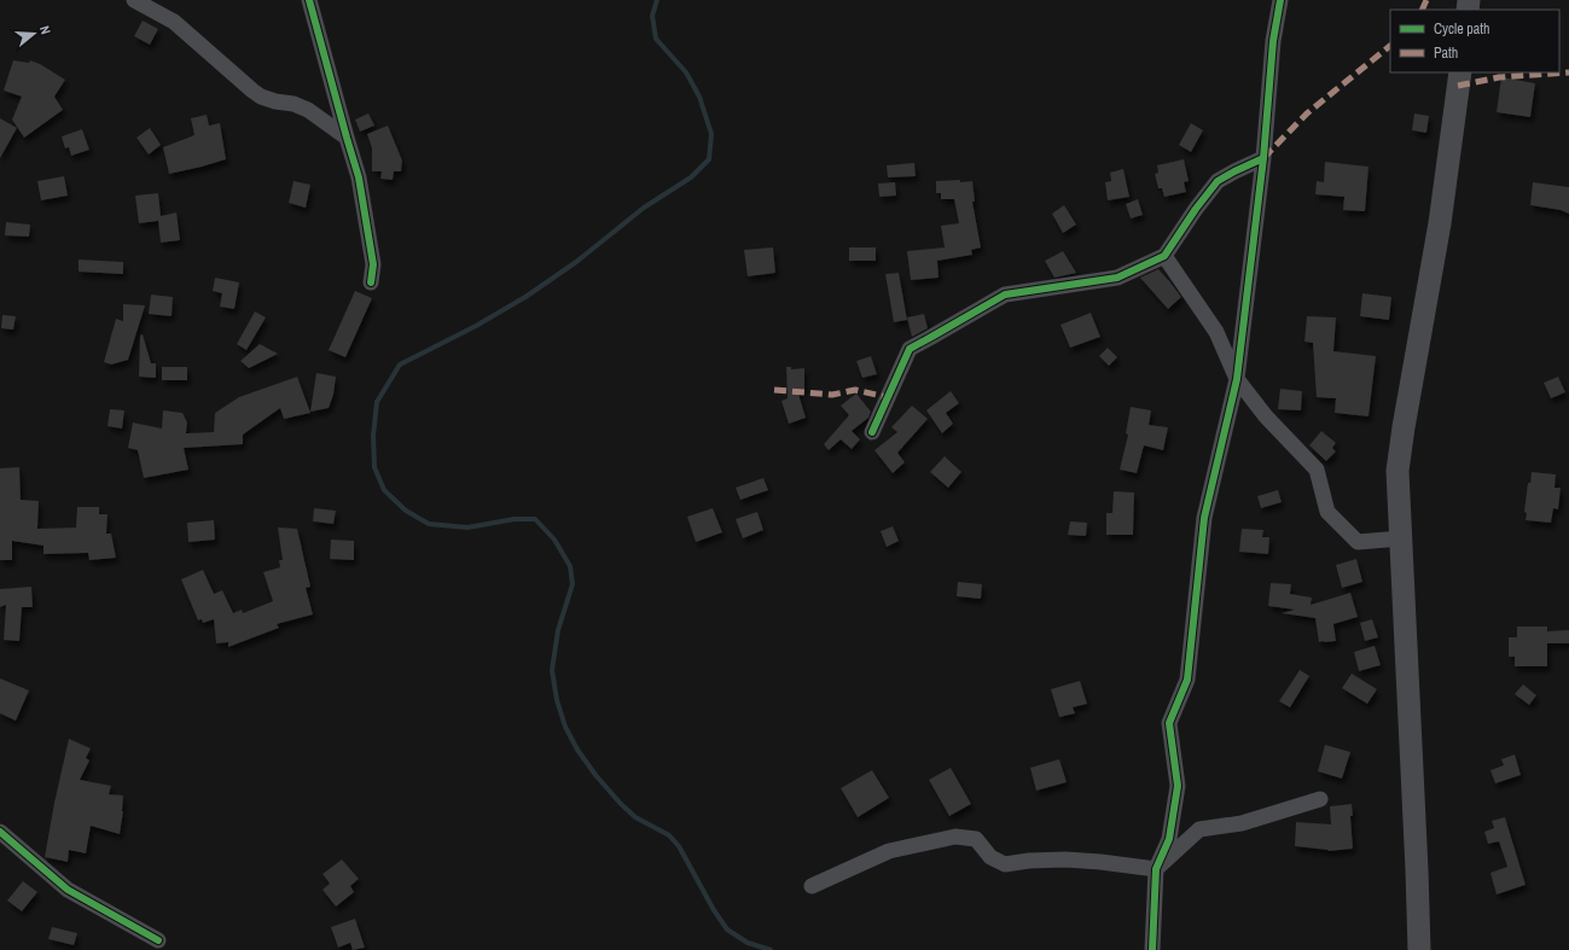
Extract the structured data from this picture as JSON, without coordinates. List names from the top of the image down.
{
  "legend": ["Cycle path", "Path"],
  "north": "right"
}
